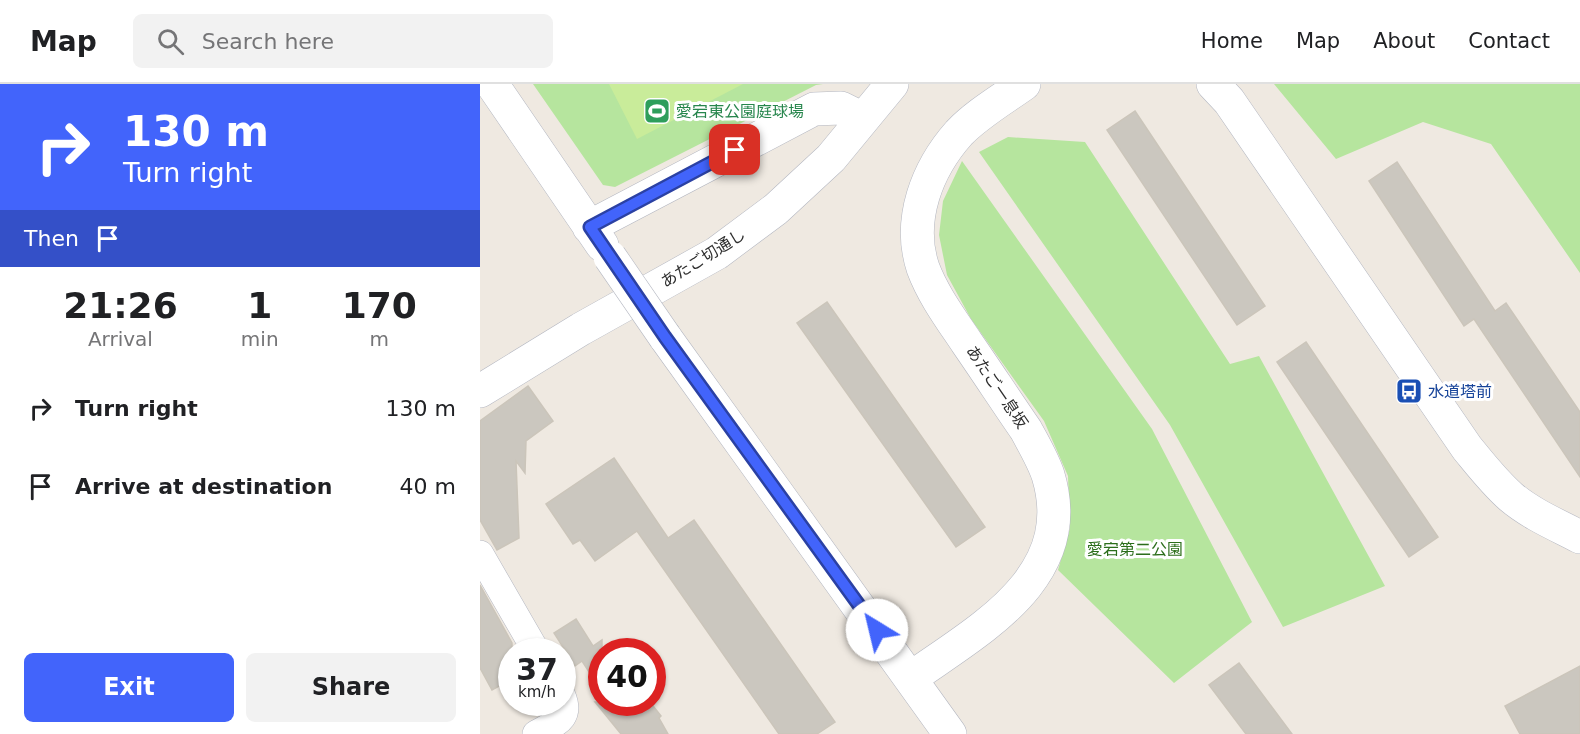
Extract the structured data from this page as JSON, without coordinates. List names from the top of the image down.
{
  "streets": {
    "street": ["あたご切通し", "あたご一息坂"]
  },
  "parks": ["愛宕第二公園"],
  "places": {
    "sports": ["愛宕東公園庭球場"],
    "bus stop": ["水道塔前"]
  },
  "page": {
    "header": "Map",
    "search": "Search here",
    "nav": [
      "Home",
      "Map",
      "About",
      "Contact"
    ],
    "turn": ["130 m", "Turn right"],
    "then": "Then",
    "eta": [
      "21:26",
      "Arrival",
      "1",
      "min",
      "170",
      "m"
    ],
    "list": [
      {
        "name": "Turn right",
        "value": "130 m"
      },
      {
        "name": "Arrive at destination",
        "value": "40 m"
      }
    ],
    "speed": "37 km/h",
    "limit": "40",
    "buttons": ["Exit", "Share"]
  }
}
